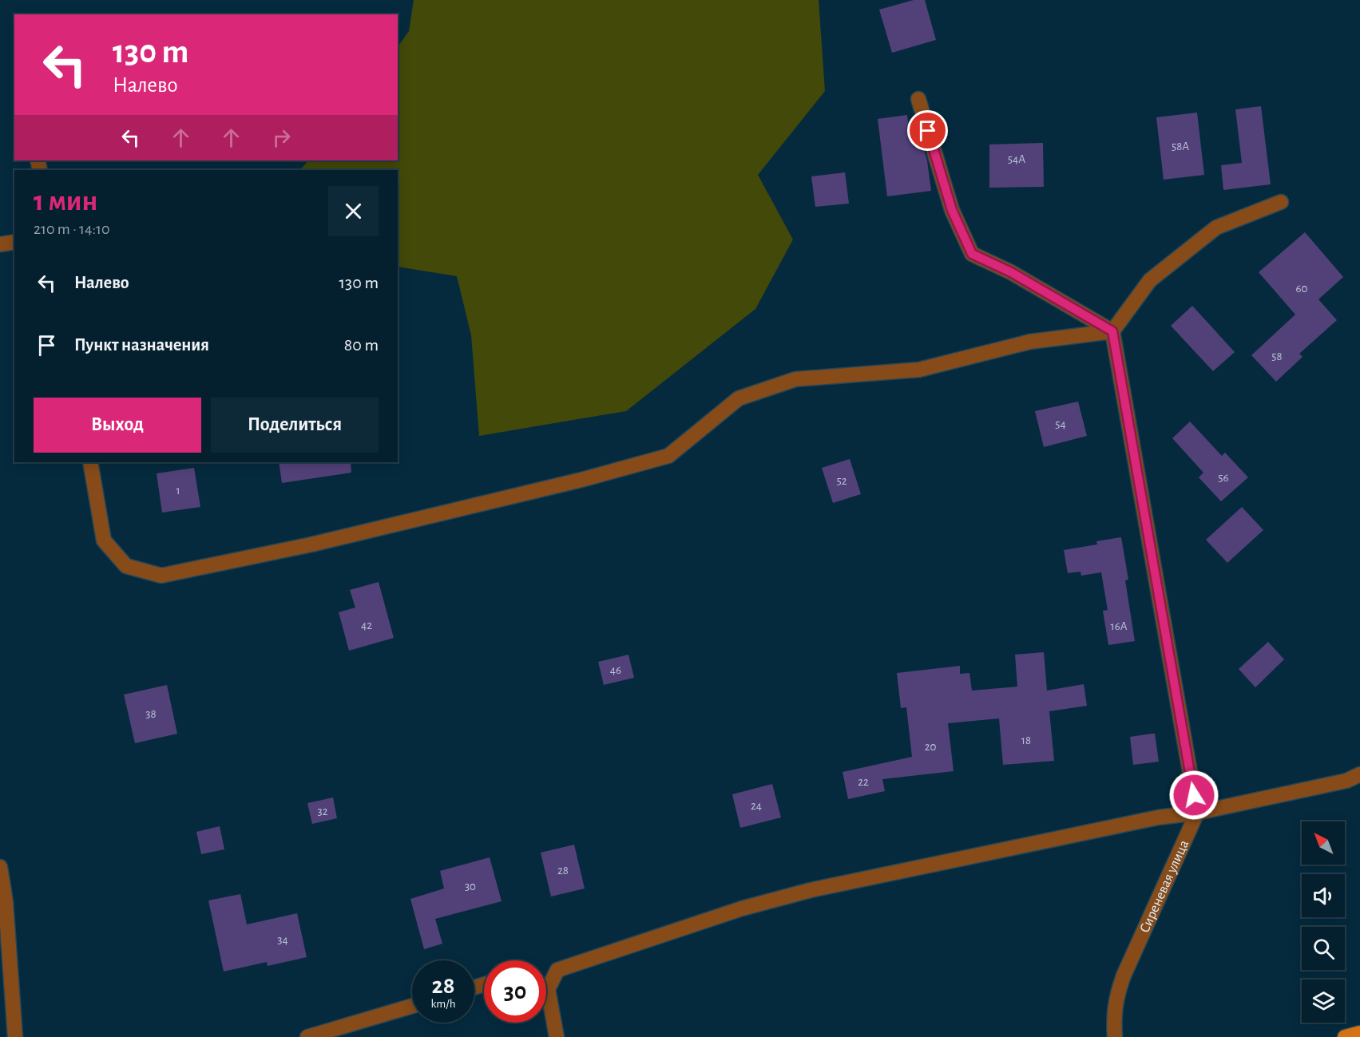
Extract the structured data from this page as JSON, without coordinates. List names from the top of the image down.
{
  "streets": {
    "street": ["Сиреневая улица"]
  },
  "house_numbers": [
    "58А",
    "54А",
    "60",
    "58",
    "54",
    "56",
    "52",
    "1",
    "42",
    "16А",
    "46",
    "38",
    "18",
    "20",
    "22",
    "24",
    "32",
    "28",
    "30",
    "34"
  ],
  "north": "top left",
  "page": {
    "turn": ["130 m", "Налево"],
    "heading": ["1 мин", "210 m · 14:10"],
    "list": [
      {
        "name": "Налево",
        "value": "130 m"
      },
      {
        "name": "Пункт назначения",
        "value": "80 m"
      }
    ],
    "buttons": ["Выход", "Поделиться"],
    "speed": "28 km/h",
    "limit": "30"
  }
}
